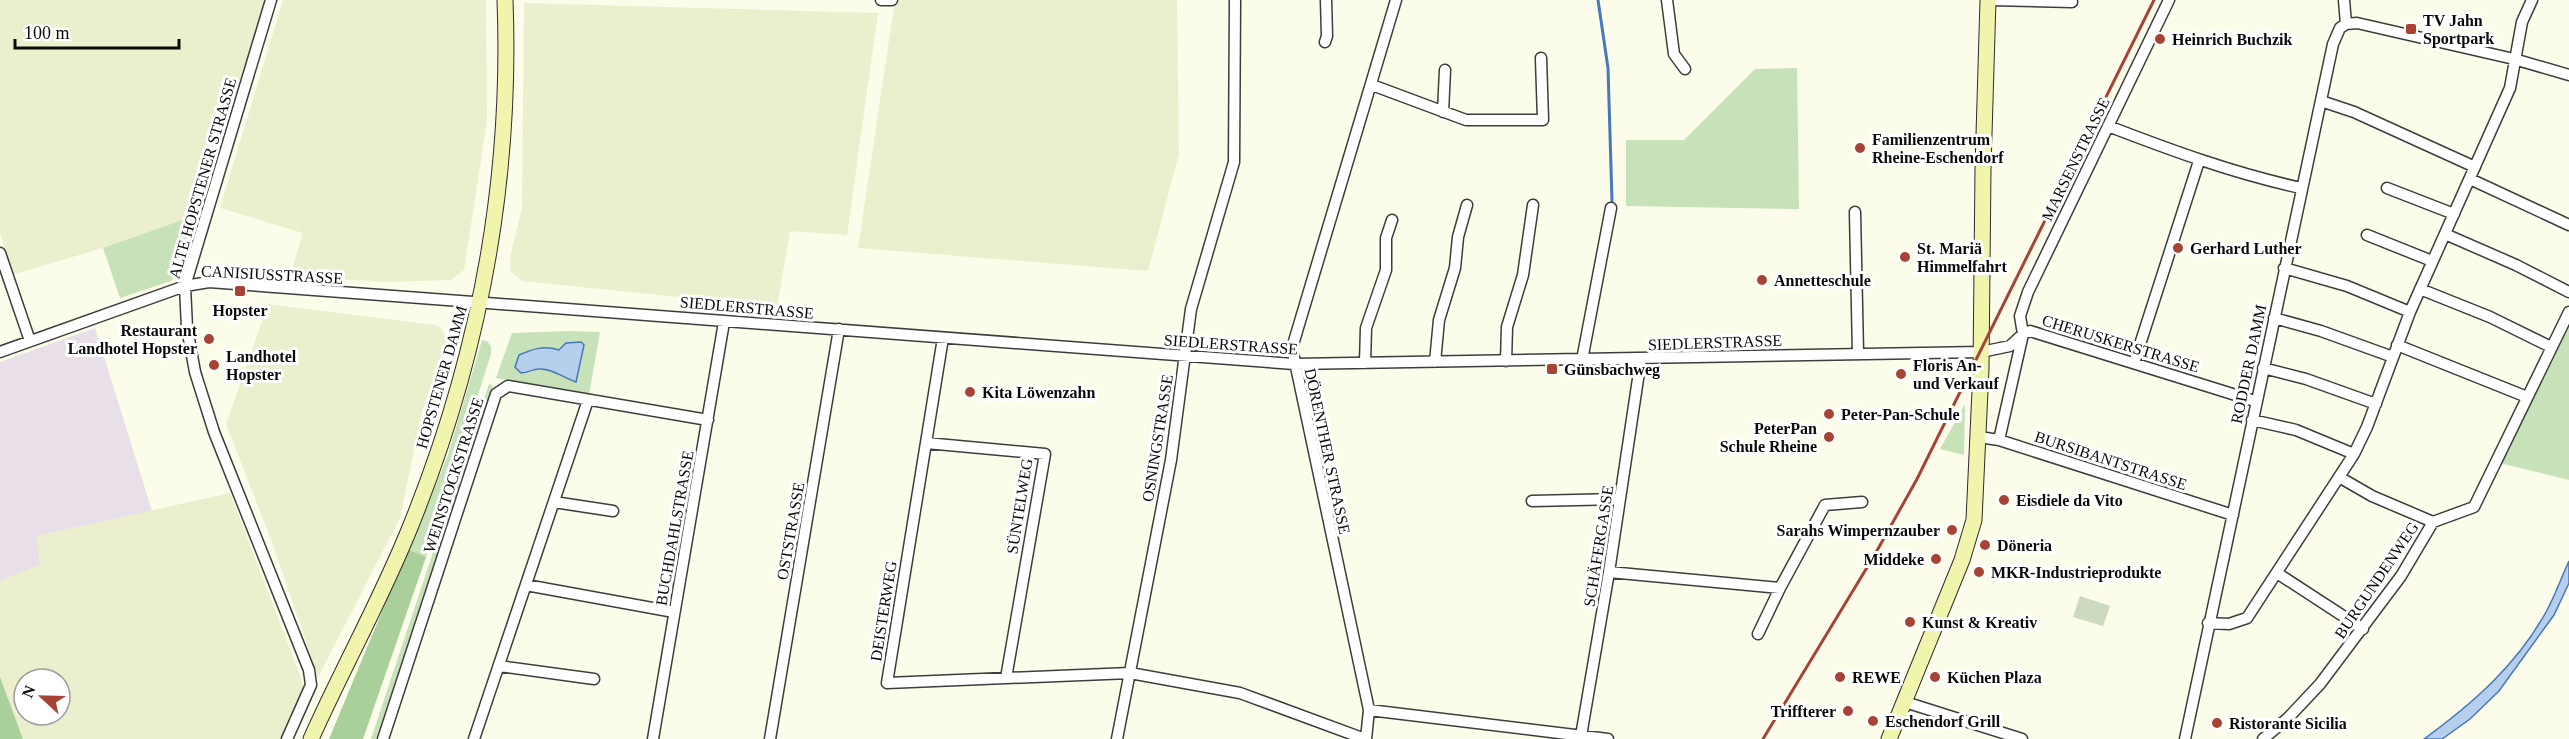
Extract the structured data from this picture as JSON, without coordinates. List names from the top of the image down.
{
  "streets": {
    "main road": ["HOPSTENER DAMM"],
    "street": [
      "MARSENSTRASSE",
      "ALTE HOPSTENER STRASSE",
      "CANISIUSSTRASSE",
      "SIEDLERSTRASSE",
      "CHERUSKERSTRASSE",
      "RODDER DAMM",
      "OSNINGSTRASSE",
      "DÖRENTHER STRASSE",
      "BURSIBANTSTRASSE",
      "WEINSTOCKSTRASSE",
      "SÜNTELWEG",
      "BUCHDAHLSTRASSE",
      "OSTSTRASSE",
      "SCHÄFERGASSE",
      "BURGUNDENWEG",
      "DEISTERWEG"
    ]
  },
  "crossings": [
    ["MARSENSTRASSE", "CHERUSKERSTRASSE"],
    ["MARSENSTRASSE", "BURSIBANTSTRASSE"],
    ["ALTE HOPSTENER STRASSE", "CANISIUSSTRASSE"],
    ["CANISIUSSTRASSE", "SIEDLERSTRASSE"],
    ["CANISIUSSTRASSE", "HOPSTENER DAMM"],
    ["SIEDLERSTRASSE", "CHERUSKERSTRASSE"],
    ["SIEDLERSTRASSE", "HOPSTENER DAMM"],
    ["SIEDLERSTRASSE", "OSNINGSTRASSE"],
    ["SIEDLERSTRASSE", "DÖRENTHER STRASSE"],
    ["SIEDLERSTRASSE", "BUCHDAHLSTRASSE"],
    ["SIEDLERSTRASSE", "OSTSTRASSE"],
    ["SIEDLERSTRASSE", "SCHÄFERGASSE"],
    ["SIEDLERSTRASSE", "DEISTERWEG"],
    ["CHERUSKERSTRASSE", "RODDER DAMM"],
    ["RODDER DAMM", "BURSIBANTSTRASSE"],
    ["OSNINGSTRASSE", "DEISTERWEG"],
    ["DÖRENTHER STRASSE", "DEISTERWEG"],
    ["WEINSTOCKSTRASSE", "BUCHDAHLSTRASSE"],
    ["SÜNTELWEG", "DEISTERWEG"]
  ],
  "places": {
    "transit": ["TV Jahn Sportpark", "Hopster", "Günsbachweg"],
    "other": [
      "Heinrich Buchzik",
      "Familienzentrum Rheine-Eschendorf",
      "Gerhard Luther",
      "St. Mariä Himmelfahrt",
      "Annetteschule",
      "Restaurant Landhotel Hopster",
      "Landhotel Hopster",
      "Floris An- und Verkauf",
      "Kita Löwenzahn",
      "Peter-Pan-Schule",
      "PeterPan Schule Rheine",
      "Eisdiele da Vito",
      "Sarahs Wimpernzauber",
      "Döneria",
      "Middeke",
      "MKR-Industrieprodukte",
      "Kunst & Kreativ",
      "REWE",
      "Küchen Plaza",
      "Triffterer",
      "Eschendorf Grill",
      "Ristorante Sicilia"
    ]
  },
  "scale_bar": "100 m",
  "north": "left"
}
